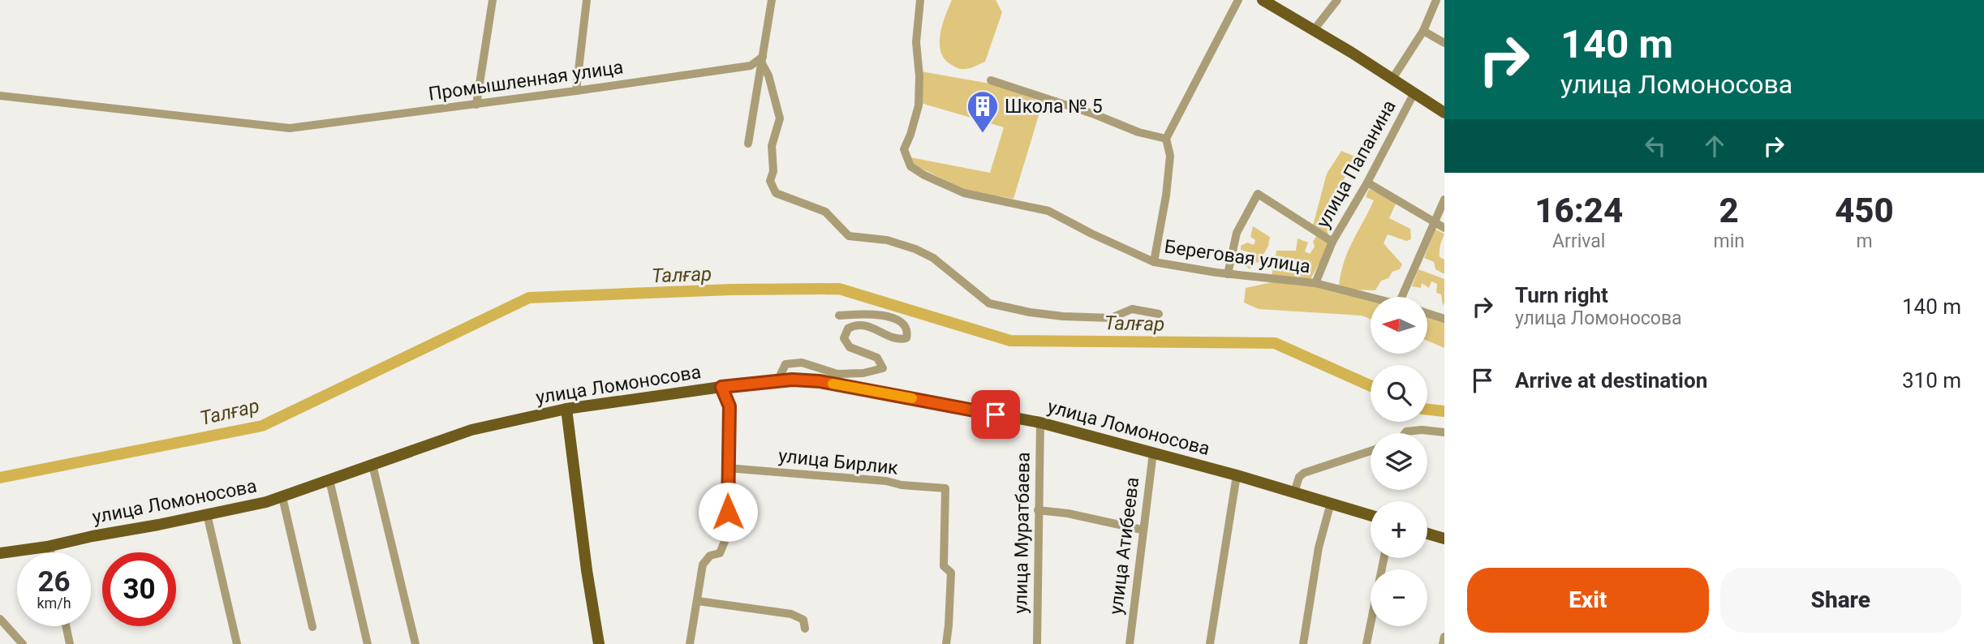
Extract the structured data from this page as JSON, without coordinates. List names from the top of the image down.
{
  "streets": {
    "main road": ["улица Ломоносова"],
    "street": [
      "Промышленная улица",
      "улица Папанина",
      "Береговая улица",
      "улица Бирлик",
      "улица Муратбаева",
      "улица Атибеева"
    ]
  },
  "crossings": [
    ["улица Папанина", "Береговая улица"],
    ["улица Ломоносова", "улица Муратбаева"],
    ["улица Ломоносова", "улица Атибеева"]
  ],
  "water": ["Талғар"],
  "places": {
    "building": ["Школа № 5"]
  },
  "north": "left",
  "page": {
    "turn": ["140 m", "улица Ломоносова"],
    "eta": [
      "16:24",
      "Arrival",
      "2",
      "min",
      "450",
      "m"
    ],
    "list": [
      {
        "name": "Turn right",
        "note": "улица Ломоносова",
        "value": "140 m"
      },
      {
        "name": "Arrive at destination",
        "value": "310 m"
      }
    ],
    "map_buttons": ["+", "−"],
    "speed": "26 km/h",
    "limit": "30",
    "buttons": ["Exit", "Share"]
  }
}
